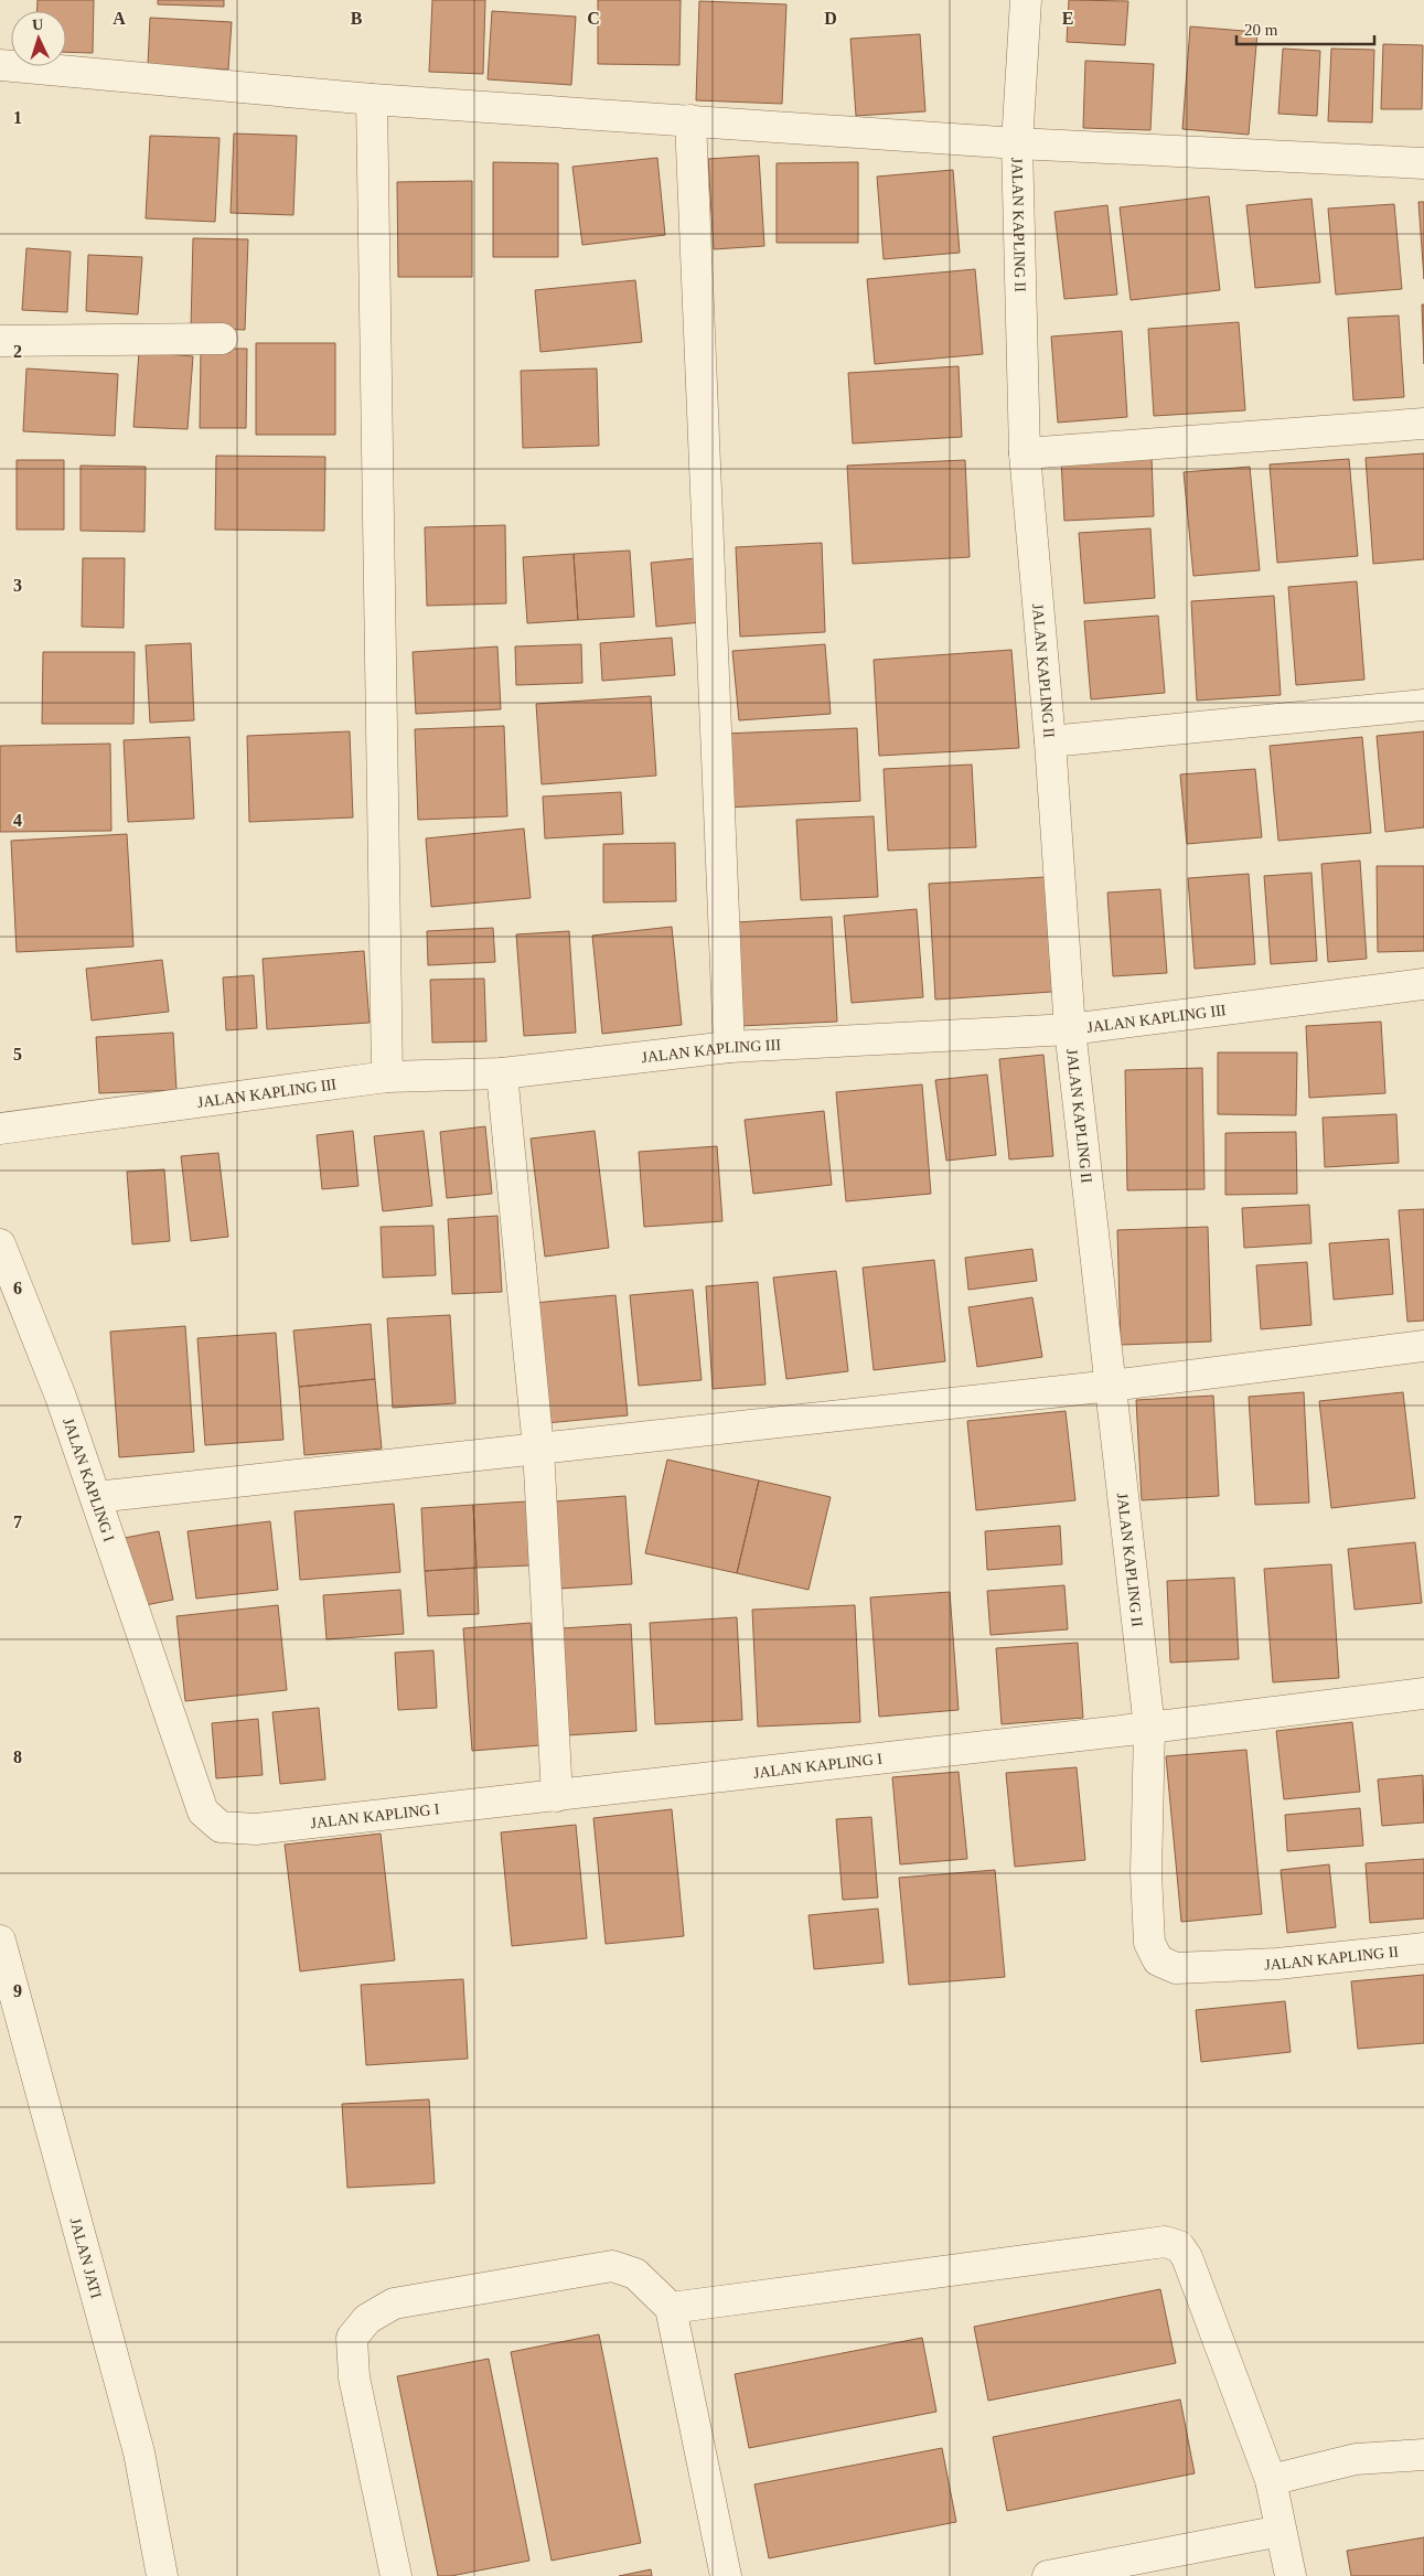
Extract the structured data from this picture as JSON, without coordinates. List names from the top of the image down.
{
  "streets": {
    "street": [
      "JALAN KAPLING II",
      "JALAN KAPLING III",
      "JALAN KAPLING I",
      "JALAN JATI"
    ]
  },
  "crossings": [
    ["JALAN KAPLING II", "JALAN KAPLING III"],
    ["JALAN KAPLING II", "JALAN KAPLING I"]
  ],
  "scale_bar": "20 m",
  "north": "top",
  "grid": {
    "columns": [
      "A",
      "B",
      "C",
      "D",
      "E"
    ],
    "rows": [
      "1",
      "2",
      "3",
      "4",
      "5",
      "6",
      "7",
      "8",
      "9"
    ]
  }
}
